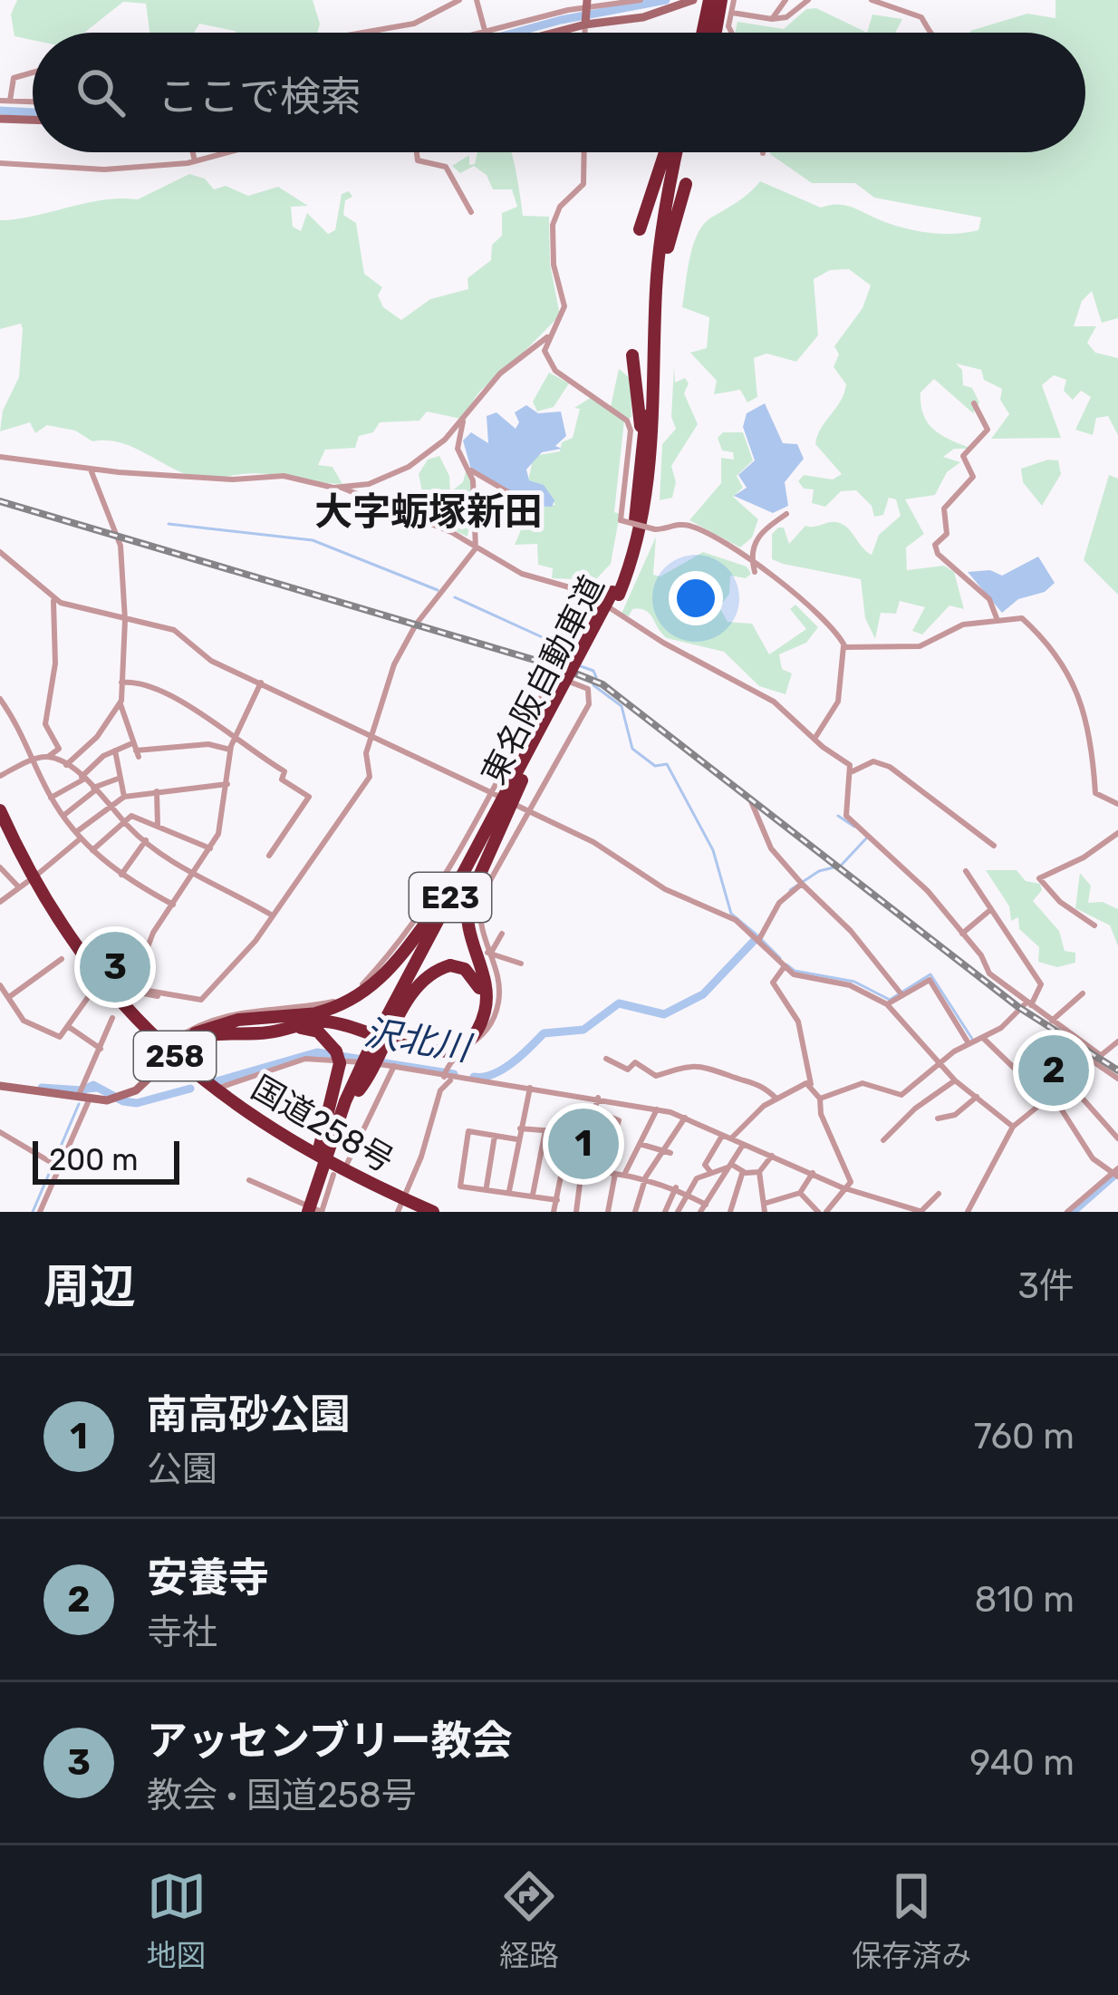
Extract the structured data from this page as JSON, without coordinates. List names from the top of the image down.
{
  "streets": {
    "highway": [
      "東名阪自動車道",
      "E23",
      "258",
      "国道258号"
    ]
  },
  "districts": ["大字蛎塚新田"],
  "water": ["沢北川"],
  "scale_bar": "200 m",
  "page": {
    "search": "ここで検索",
    "pins": ["3", "2", "1"],
    "scale": "200 m",
    "heading": ["周辺", "3件"],
    "list": [
      {
        "mark": "1",
        "name": "南高砂公園",
        "note": "公園",
        "value": "760 m"
      },
      {
        "mark": "2",
        "name": "安養寺",
        "note": "寺社",
        "value": "810 m"
      },
      {
        "mark": "3",
        "name": "アッセンブリー教会",
        "note": "教会 · 国道258号",
        "value": "940 m"
      }
    ],
    "nav": ["地図", "経路", "保存済み"]
  }
}
